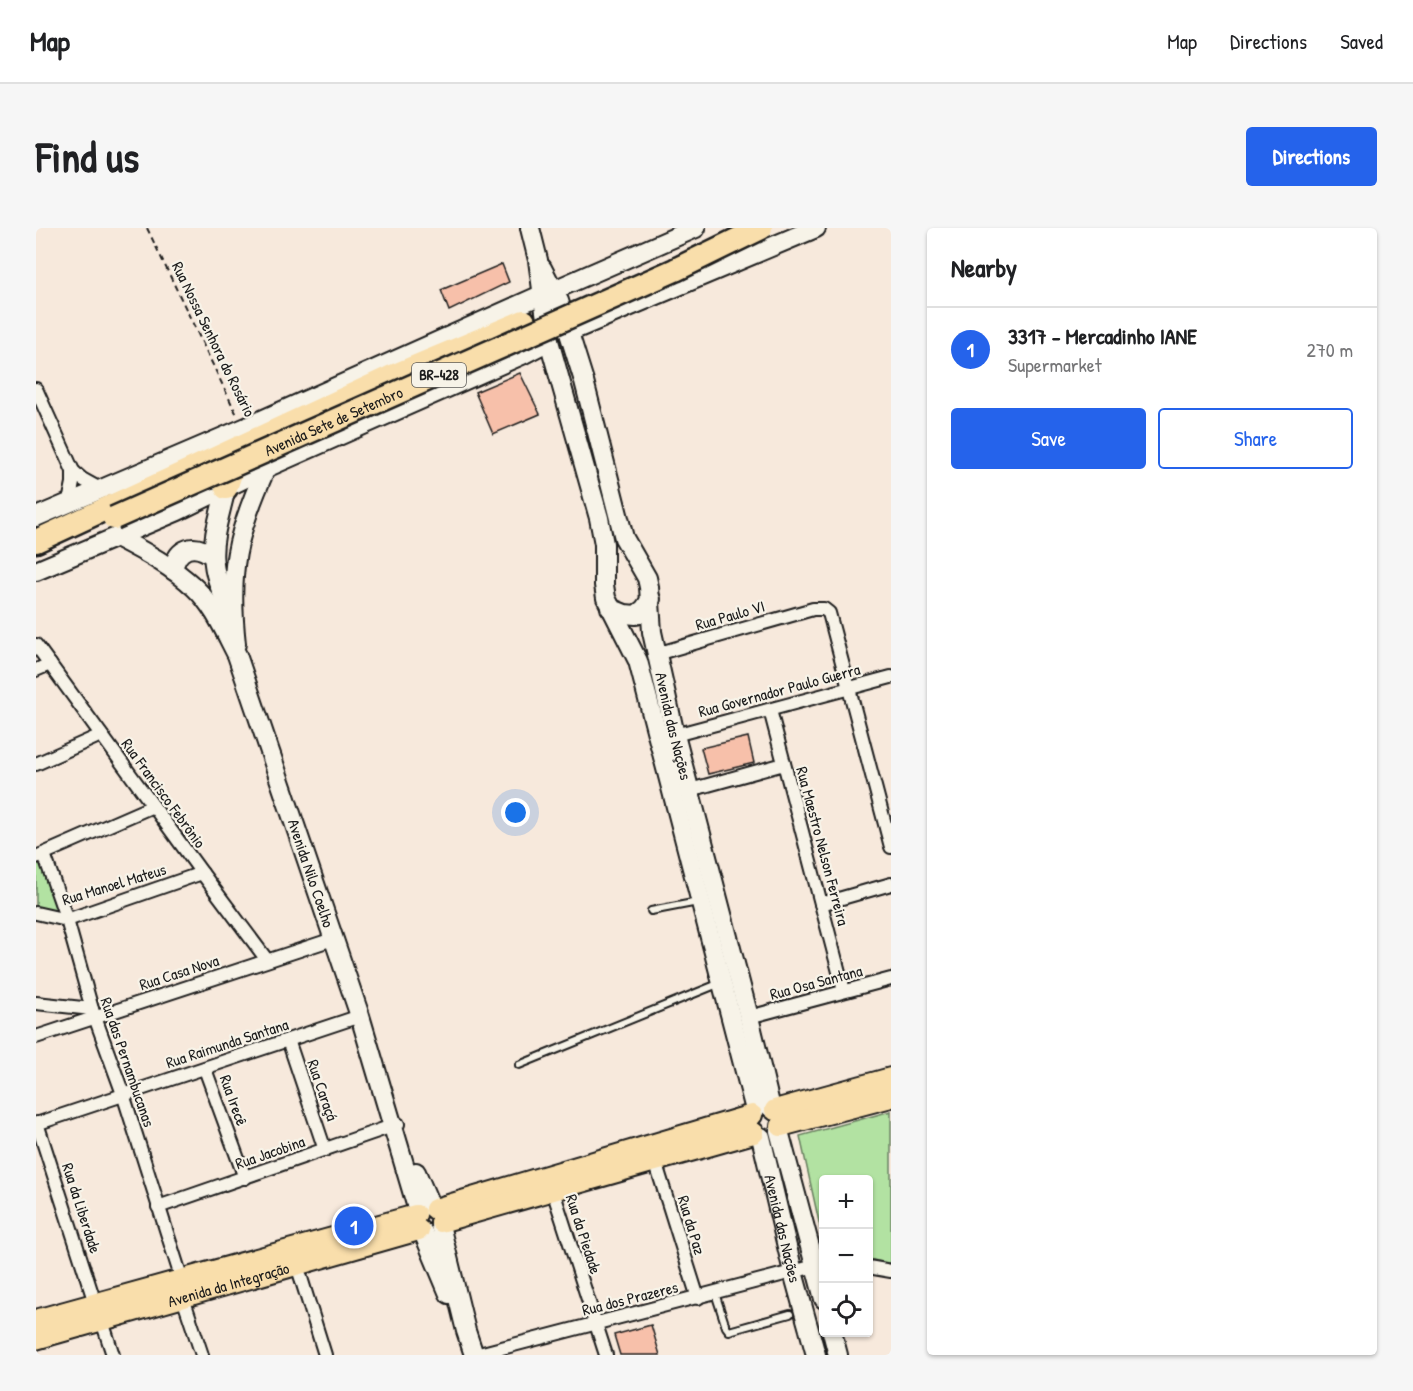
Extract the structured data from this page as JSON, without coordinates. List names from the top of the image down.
{
  "streets": {
    "highway": ["BR-428", "Avenida Sete de Setembro"],
    "main road": ["Avenida das Nações", "Avenida Nilo Coelho", "Avenida da Integração"],
    "street": [
      "Rua Paulo VI",
      "Rua Governador Paulo Guerra",
      "Rua Francisco Febrônio",
      "Rua Maestro Nelson Ferreira",
      "Rua Manoel Mateus",
      "Rua Casa Nova",
      "Rua Osa Santana",
      "Rua Raimunda Santana",
      "Rua das Pernambucanas",
      "Rua Caraçá",
      "Rua Irecê",
      "Rua Jacobina",
      "Rua da Liberdade",
      "Rua da Paz",
      "Rua da Piedade",
      "Rua dos Prazeres"
    ],
    "path": ["Rua Nossa Senhora do Rosário"]
  },
  "crossings": [
    ["Rua Nossa Senhora do Rosário", "Avenida Sete de Setembro"],
    ["Avenida Sete de Setembro", "Avenida das Nações"],
    ["Rua Paulo VI", "Rua Governador Paulo Guerra"],
    ["Rua Paulo VI", "Avenida das Nações"],
    ["Rua Governador Paulo Guerra", "Avenida das Nações"],
    ["Rua Governador Paulo Guerra", "Rua Maestro Nelson Ferreira"],
    ["Avenida das Nações", "Rua Osa Santana"],
    ["Avenida das Nações", "Avenida da Integração"],
    ["Avenida das Nações", "Rua dos Prazeres"],
    ["Rua Francisco Febrônio", "Rua Manoel Mateus"],
    ["Rua Francisco Febrônio", "Rua Casa Nova"],
    ["Rua Maestro Nelson Ferreira", "Rua Osa Santana"],
    ["Avenida Nilo Coelho", "Rua Casa Nova"],
    ["Avenida Nilo Coelho", "Rua Raimunda Santana"],
    ["Avenida Nilo Coelho", "Rua Jacobina"],
    ["Avenida Nilo Coelho", "Avenida da Integração"],
    ["Avenida Nilo Coelho", "Rua dos Prazeres"],
    ["Rua Manoel Mateus", "Rua das Pernambucanas"],
    ["Rua Casa Nova", "Rua das Pernambucanas"],
    ["Rua Raimunda Santana", "Rua das Pernambucanas"],
    ["Rua Raimunda Santana", "Rua Caraçá"],
    ["Rua Raimunda Santana", "Rua Irecê"],
    ["Rua Raimunda Santana", "Rua da Liberdade"],
    ["Rua das Pernambucanas", "Rua Jacobina"],
    ["Rua das Pernambucanas", "Avenida da Integração"],
    ["Rua Caraçá", "Rua Jacobina"],
    ["Rua Irecê", "Rua Jacobina"],
    ["Rua da Liberdade", "Avenida da Integração"],
    ["Rua da Paz", "Avenida da Integração"],
    ["Rua da Paz", "Rua dos Prazeres"],
    ["Rua da Piedade", "Avenida da Integração"],
    ["Rua da Piedade", "Rua dos Prazeres"]
  ],
  "page": {
    "header": "Map",
    "nav": ["Map", "Directions", "Saved"],
    "buttons": [
      "Directions",
      ["Save", "Share"]
    ],
    "title": "Find us",
    "heading": "Nearby",
    "list": [
      {
        "mark": "1",
        "name": "3317 - Mercadinho IANE",
        "note": "Supermarket",
        "value": "270 m"
      }
    ],
    "map_buttons": ["+", "−"],
    "pins": "1"
  }
}
